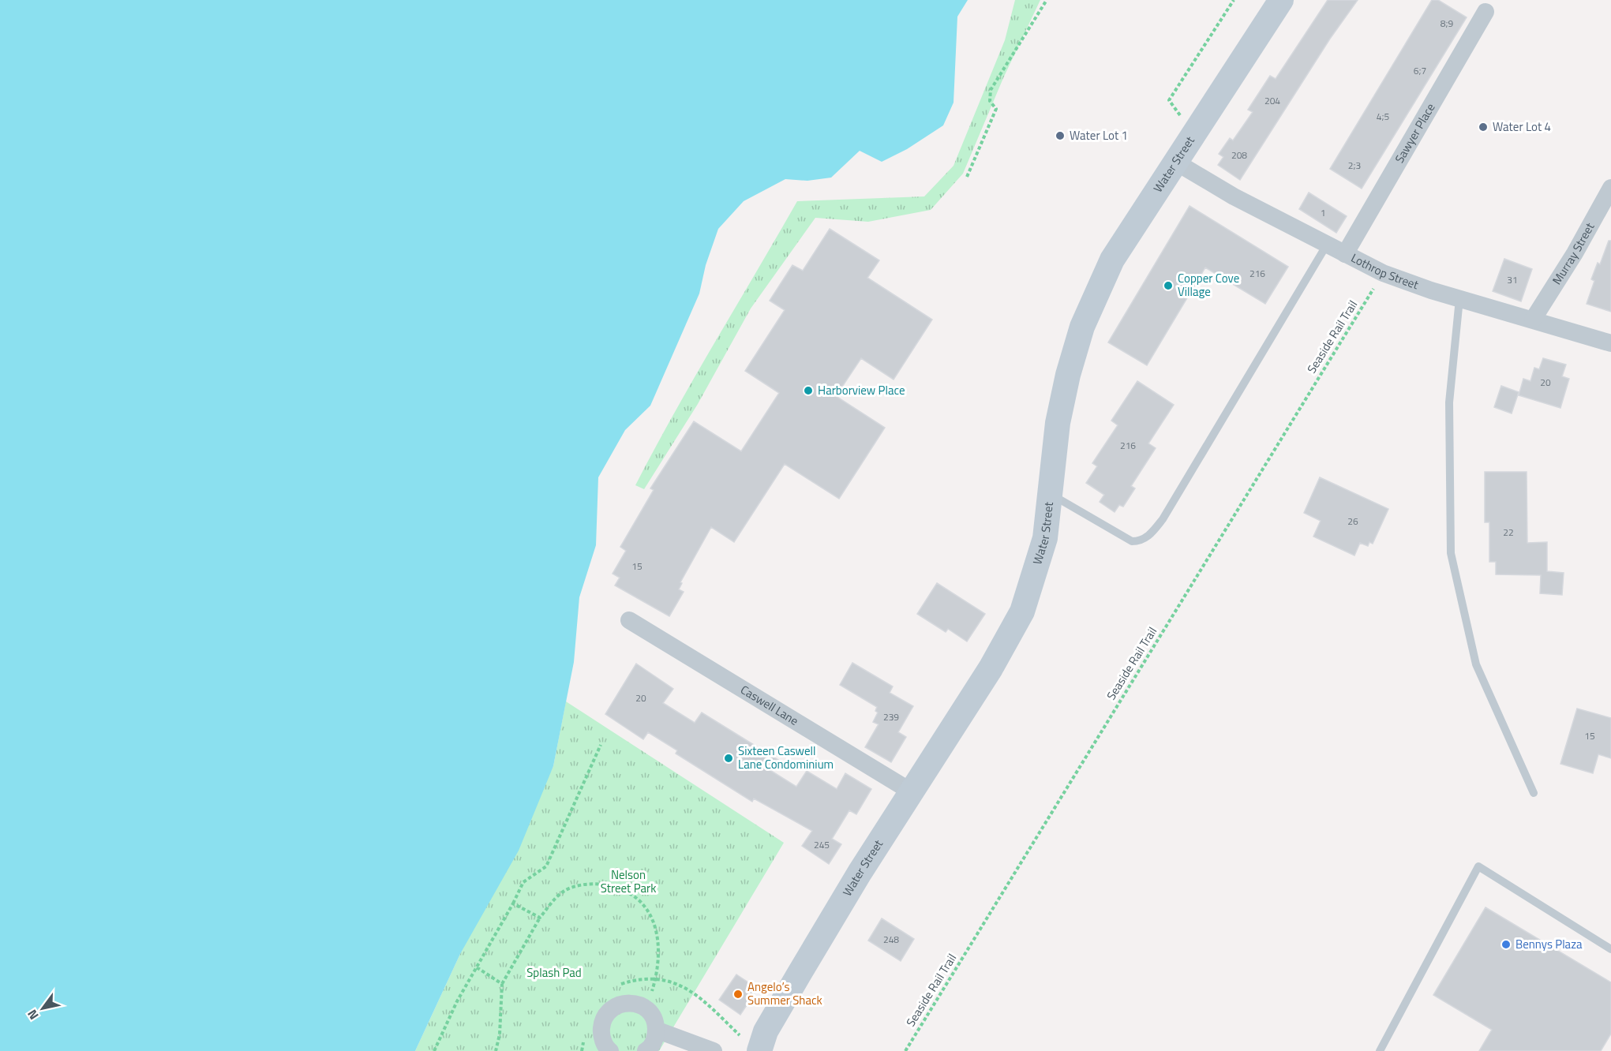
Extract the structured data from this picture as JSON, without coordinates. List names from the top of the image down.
{
  "streets": {
    "main road": ["Water Street"],
    "street": [
      "Sawyer Place",
      "Murray Street",
      "Lothrop Street",
      "Caswell Lane"
    ],
    "path": ["Seaside Rail Trail"]
  },
  "crossings": [
    ["Sawyer Place", "Lothrop Street"],
    ["Water Street", "Lothrop Street"],
    ["Water Street", "Caswell Lane"],
    ["Murray Street", "Lothrop Street"]
  ],
  "parks": ["Nelson Street Park", "Splash Pad"],
  "places": [
    "Water Lot 4",
    "Water Lot 1",
    "Copper Cove Village",
    "Harborview Place",
    "Sixteen Caswell Lane Condominium",
    "Bennys Plaza",
    "Angelo’s Summer Shack"
  ],
  "house_numbers": [
    "8;9",
    "6;7",
    "204",
    "4;5",
    "208",
    "2;3",
    "1",
    "216",
    "31",
    "20",
    "216",
    "26",
    "22",
    "15",
    "20",
    "239",
    "15",
    "245",
    "248"
  ],
  "north": "bottom left"
}
